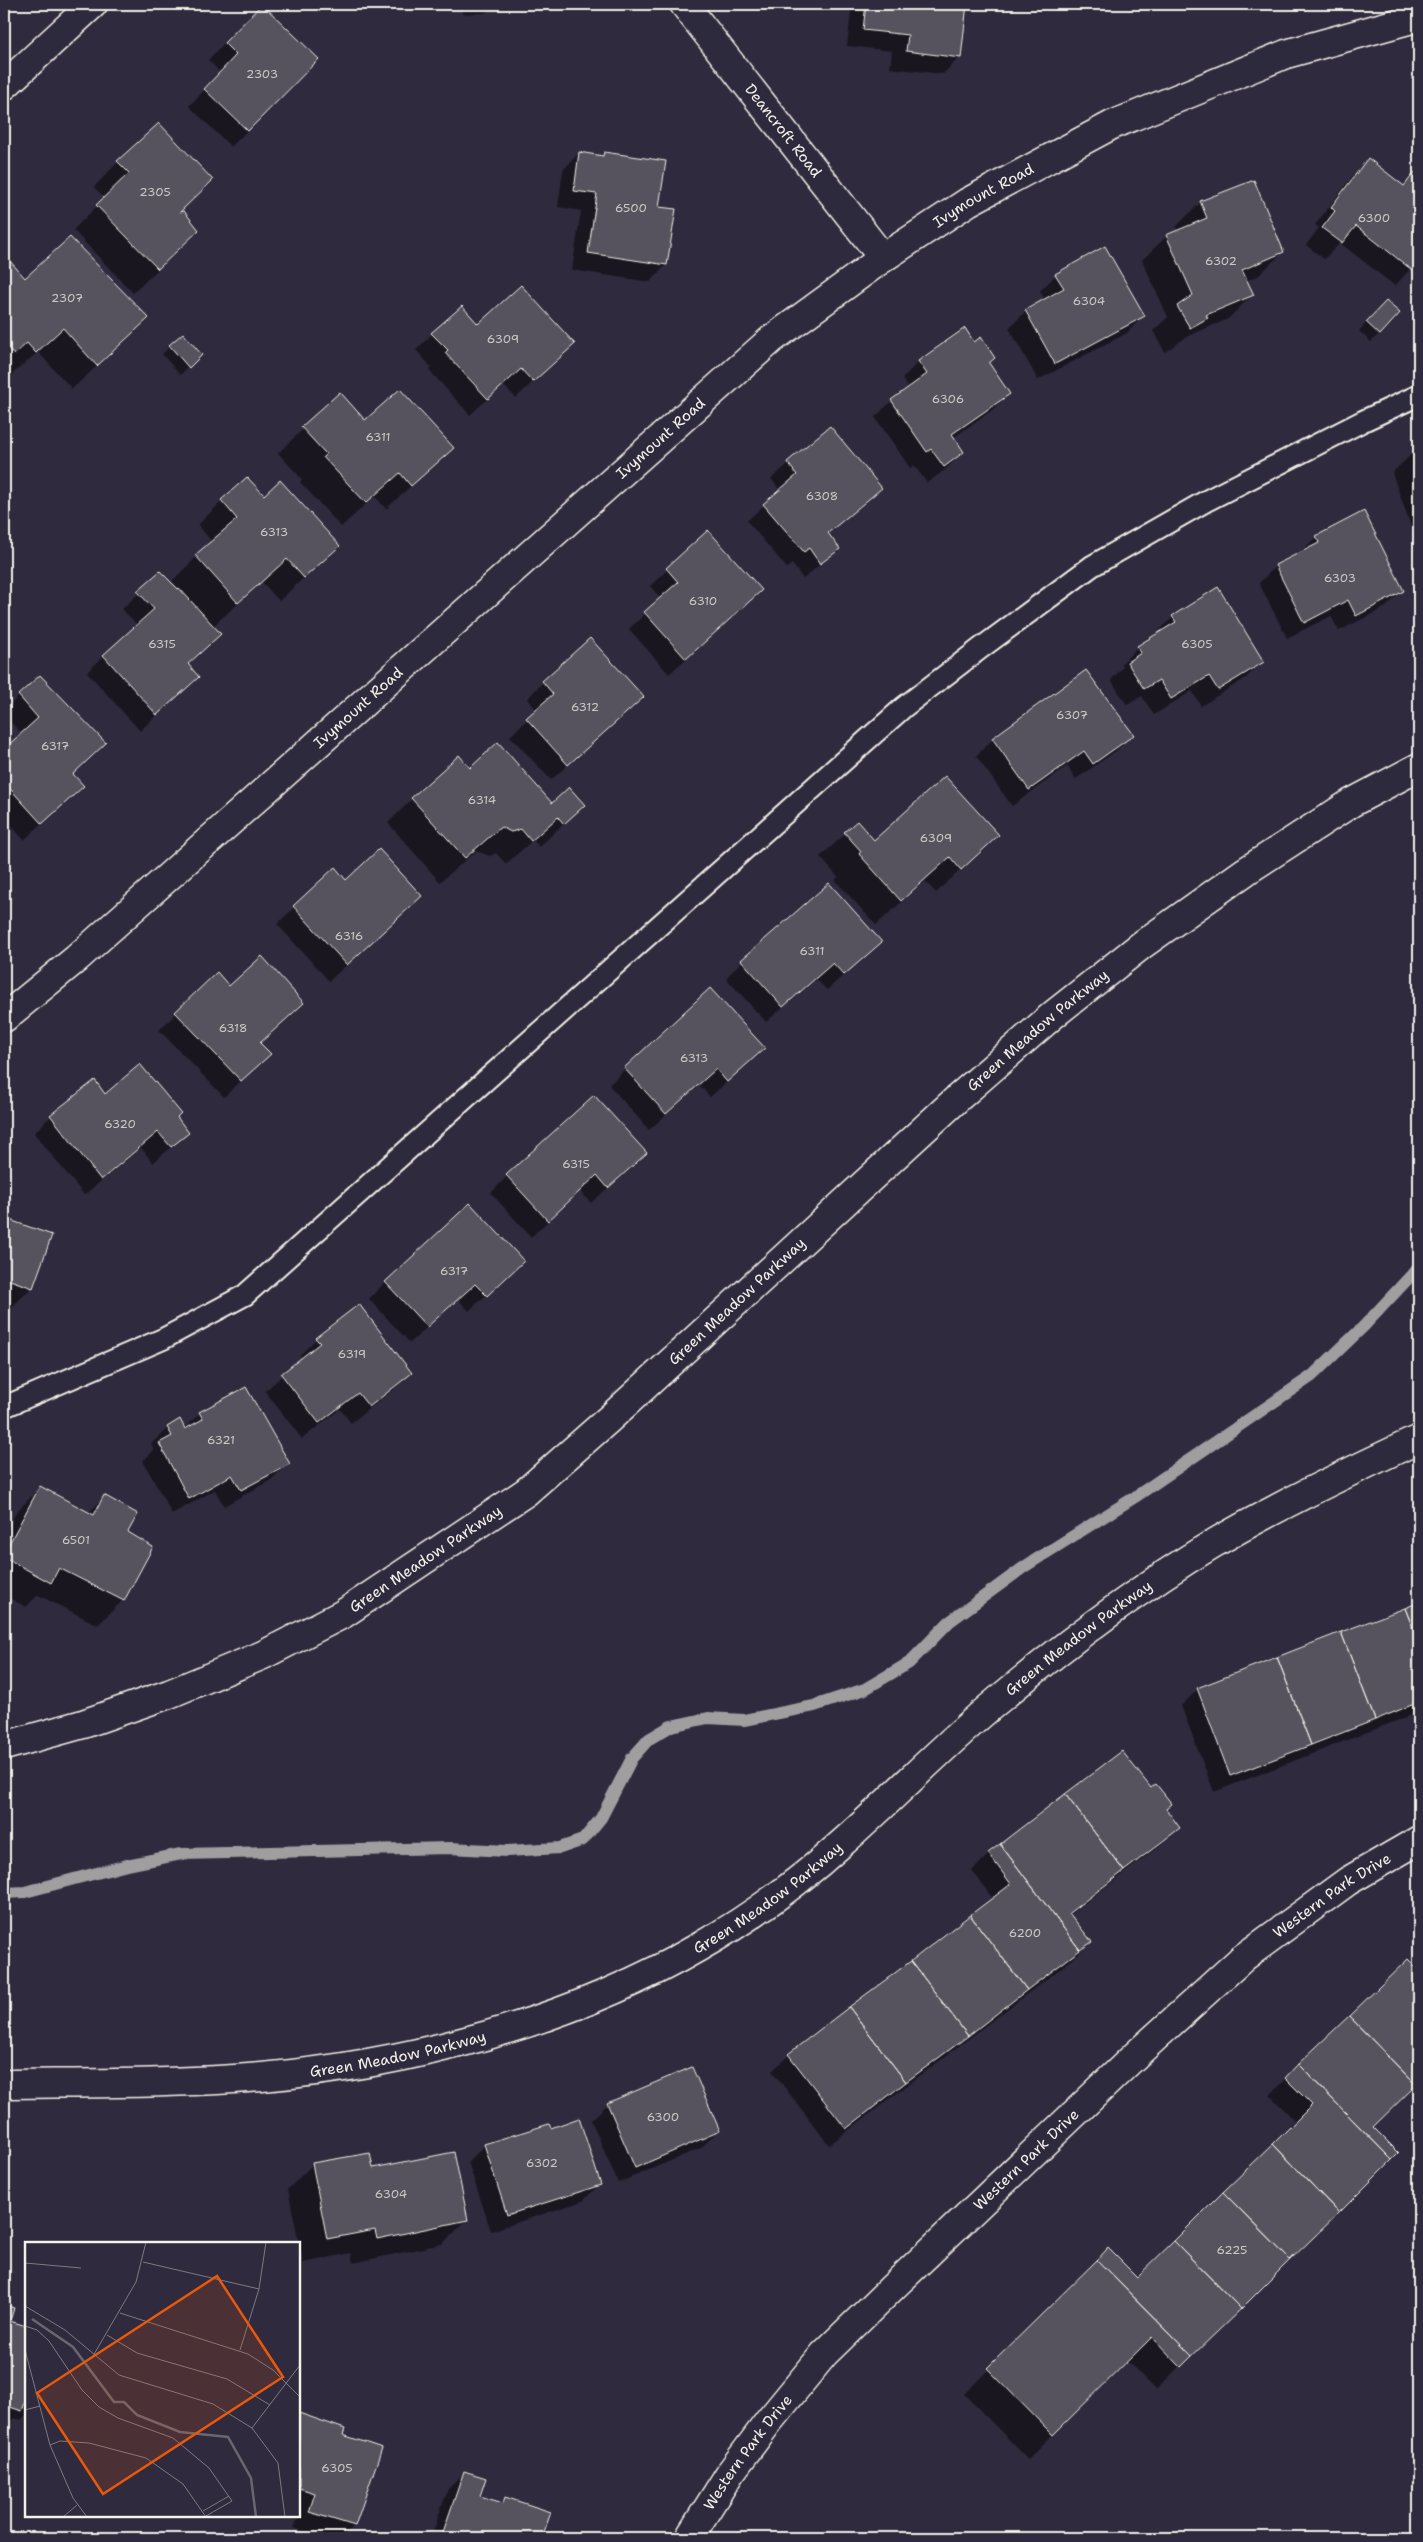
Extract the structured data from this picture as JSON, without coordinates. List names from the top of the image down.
{
  "streets": {
    "street": [
      "Deancroft Road",
      "Ivymount Road",
      "Green Meadow Parkway",
      "Western Park Drive"
    ]
  },
  "crossings": [
    ["Deancroft Road", "Ivymount Road"]
  ],
  "house_numbers": [
    "2303",
    "2305",
    "6500",
    "6300",
    "6302",
    "2307",
    "6304",
    "6309",
    "6306",
    "6311",
    "6308",
    "6313",
    "6303",
    "6310",
    "6315",
    "6305",
    "6312",
    "6307",
    "6317",
    "6314",
    "6309",
    "6316",
    "6311",
    "6318",
    "6313",
    "6320",
    "6315",
    "6317",
    "6319",
    "6321",
    "6501",
    "6200",
    "6300",
    "6302",
    "6304",
    "6225",
    "6305"
  ]
}
